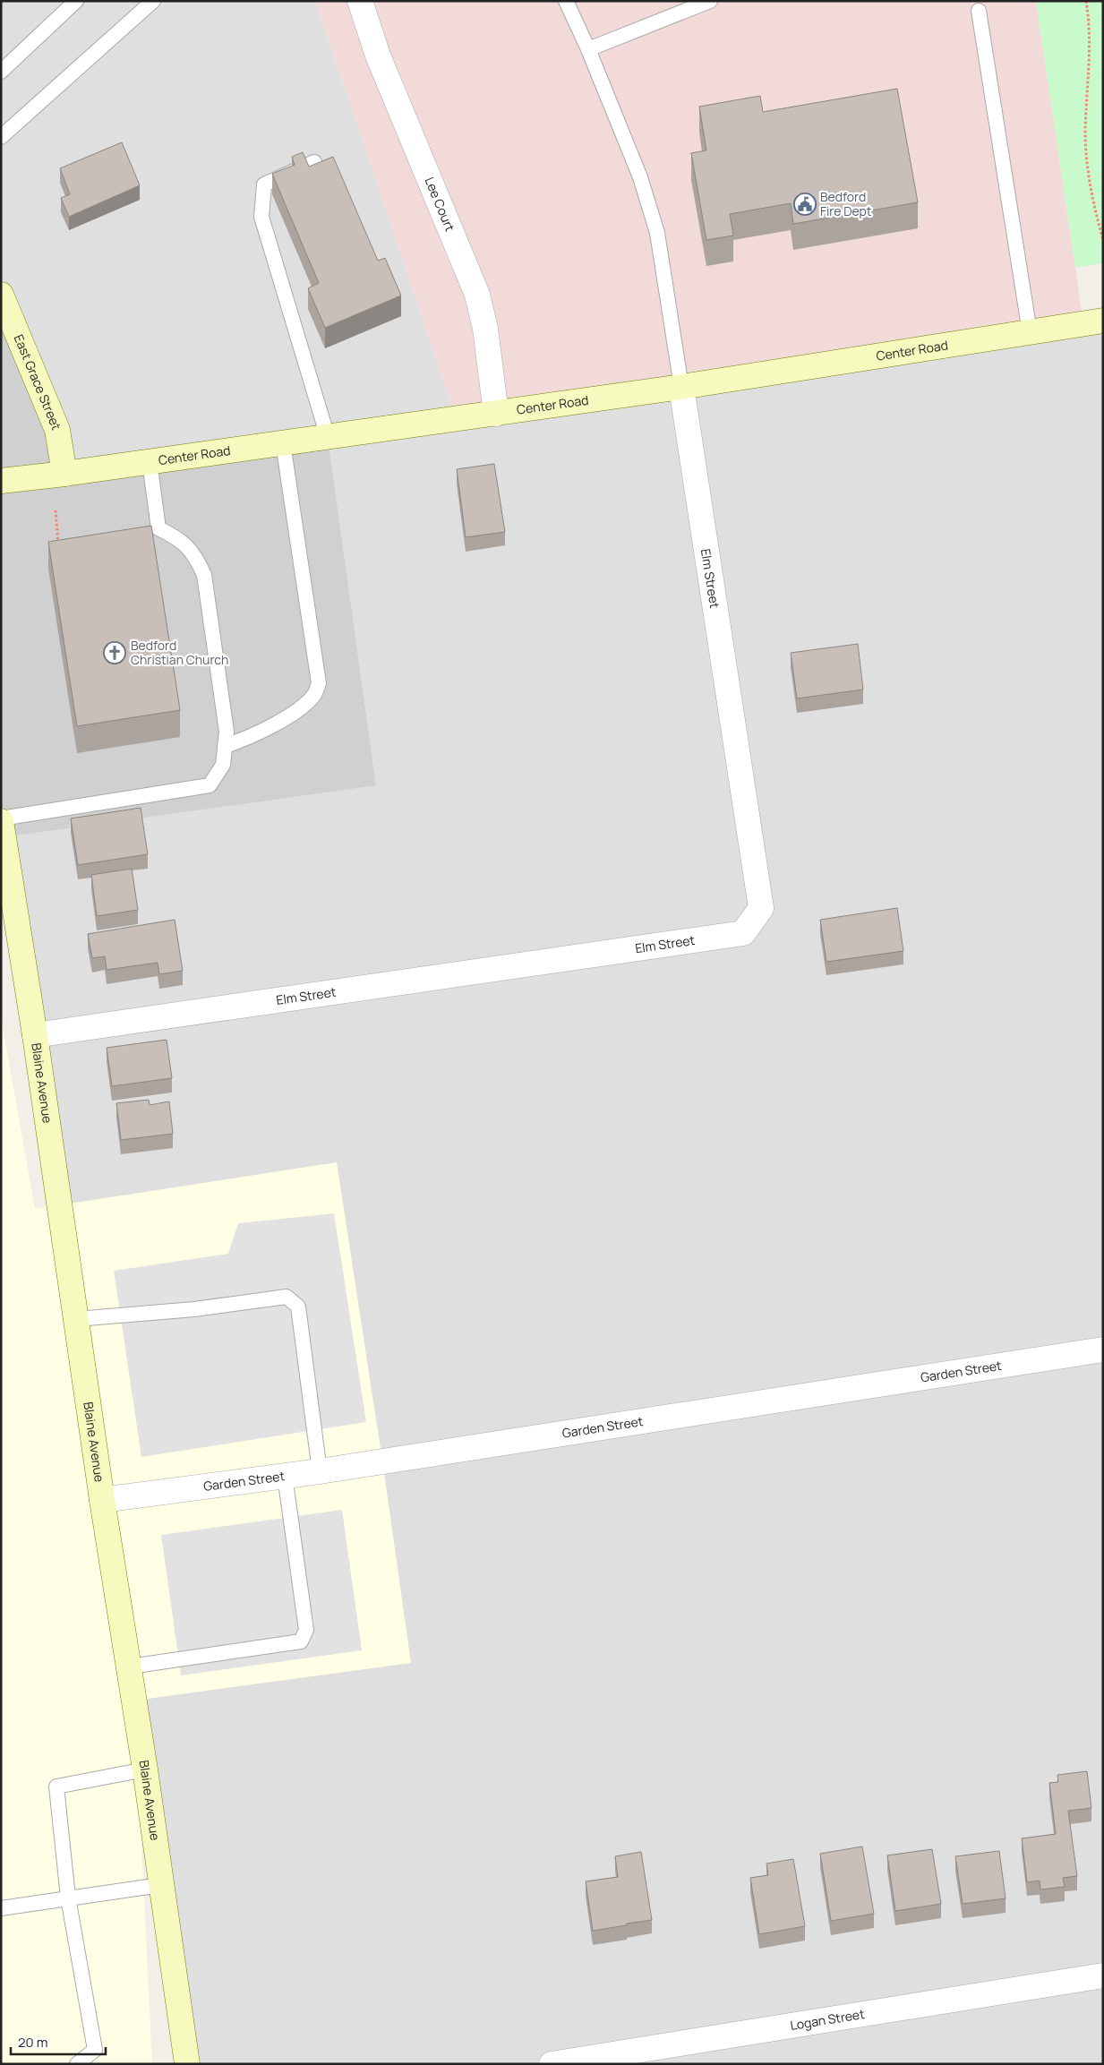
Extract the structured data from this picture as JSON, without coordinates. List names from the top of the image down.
{
  "streets": {
    "street": [
      "Lee Court",
      "Center Road",
      "East Grace Street",
      "Elm Street",
      "Blaine Avenue",
      "Garden Street",
      "Logan Street"
    ]
  },
  "crossings": [
    ["Lee Court", "Center Road"],
    ["Center Road", "East Grace Street"],
    ["Center Road", "Elm Street"],
    ["Elm Street", "Blaine Avenue"],
    ["Blaine Avenue", "Garden Street"]
  ],
  "places": {
    "public building": ["Bedford Fire Dept"],
    "church": ["Bedford Christian Church"]
  },
  "scale_bar": "20 m"
}
